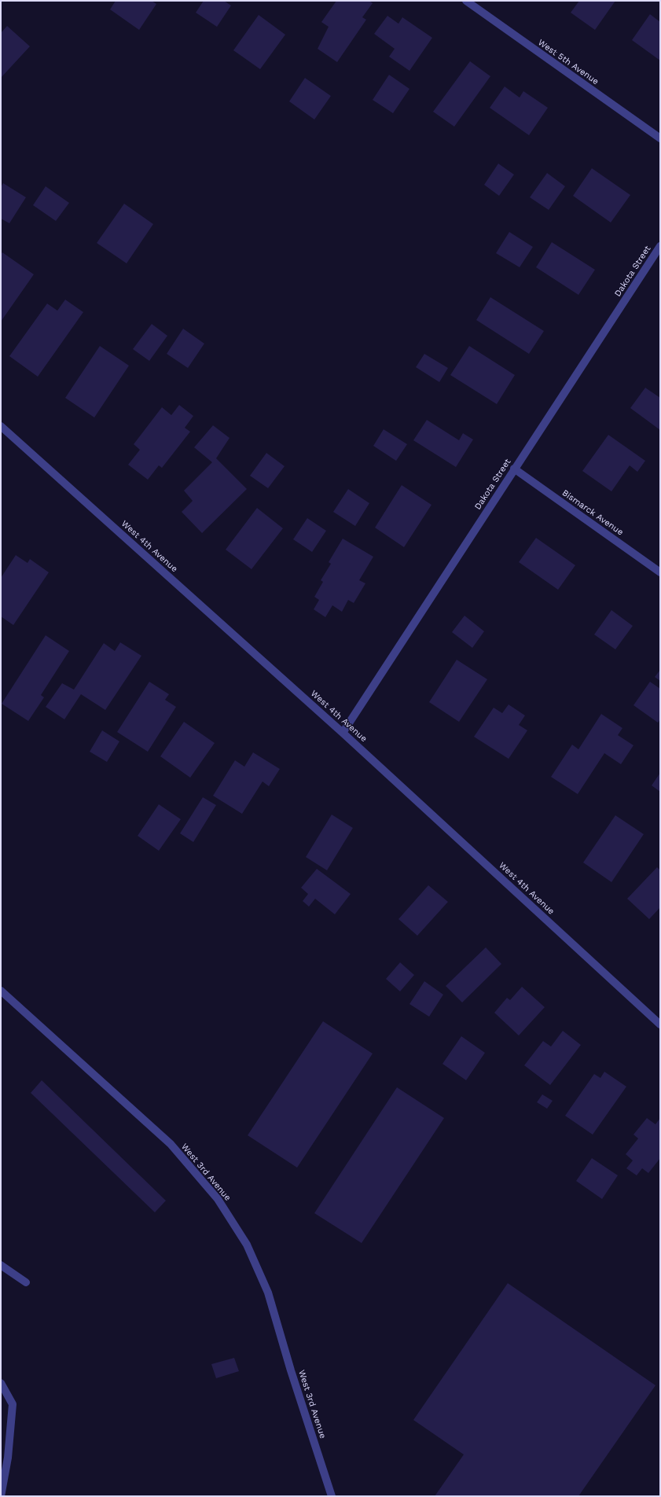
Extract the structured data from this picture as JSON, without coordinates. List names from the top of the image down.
{
  "streets": {
    "street": [
      "West 5th Avenue",
      "Dakota Street",
      "Bismarck Avenue",
      "West 4th Avenue",
      "West 3rd Avenue"
    ]
  },
  "crossings": [
    ["Dakota Street", "Bismarck Avenue"],
    ["Dakota Street", "West 4th Avenue"]
  ]
}
